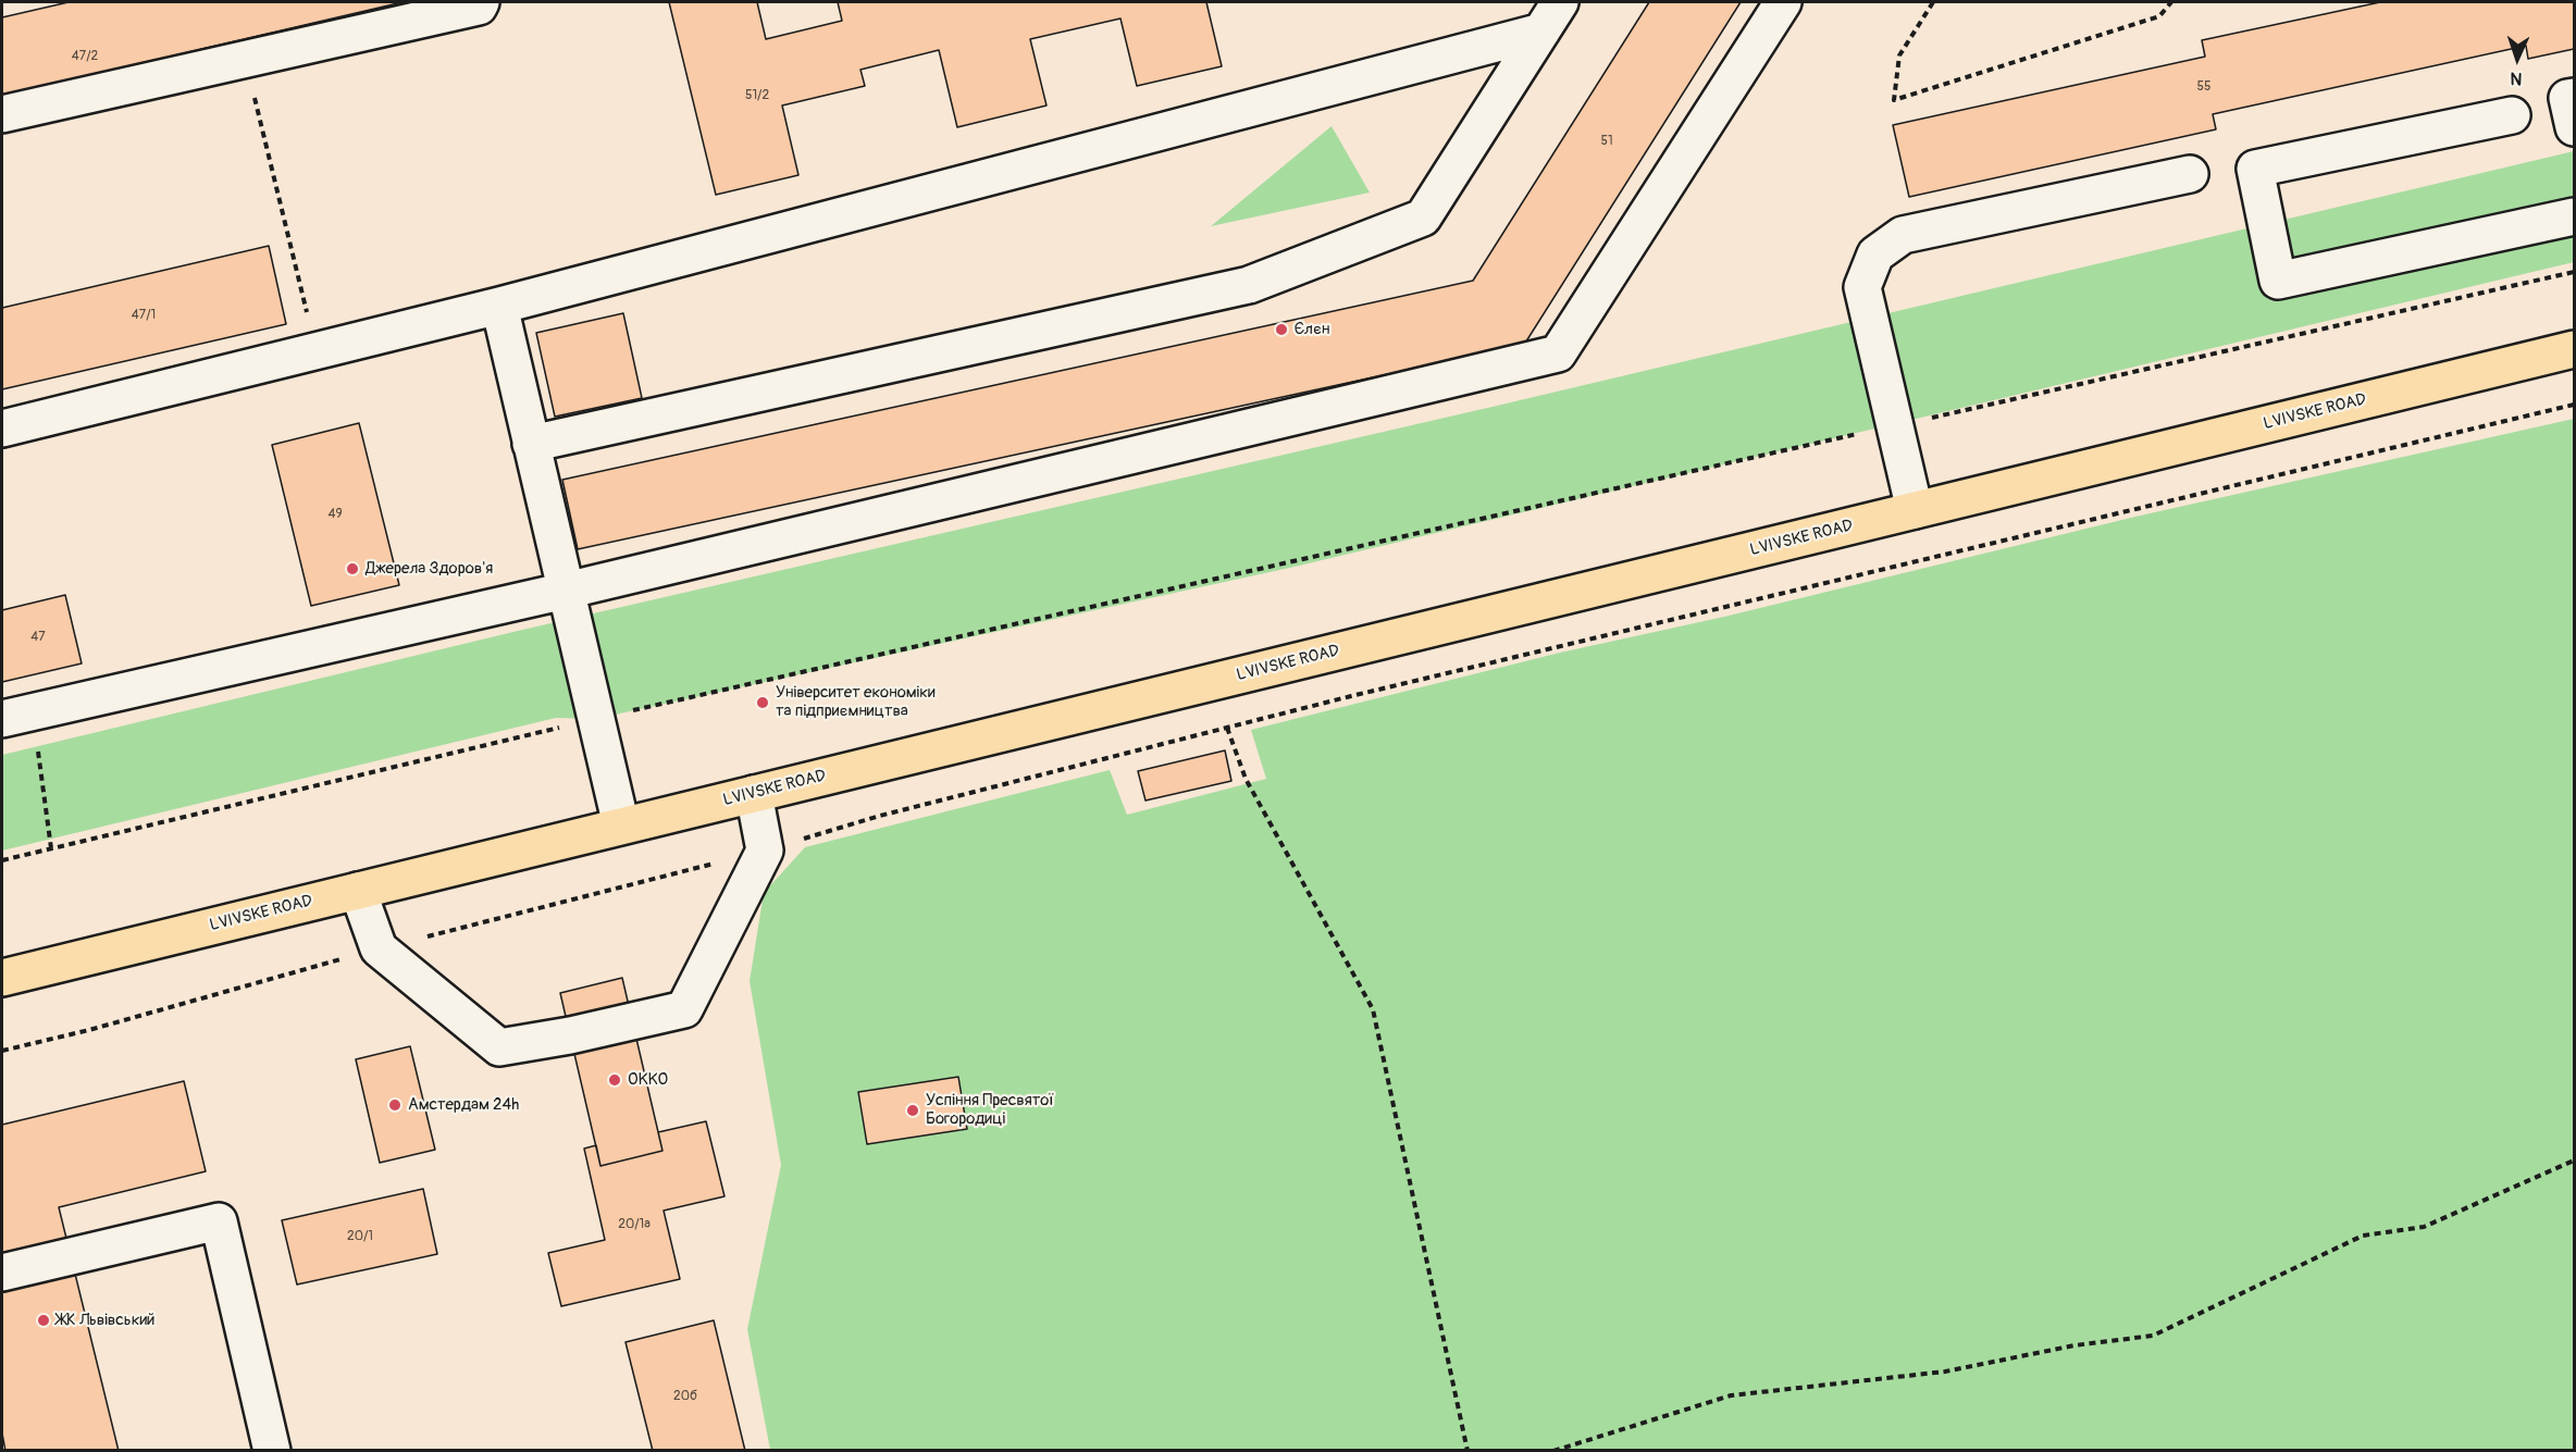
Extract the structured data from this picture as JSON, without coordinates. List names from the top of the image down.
{
  "streets": {
    "main road": ["LVIVSKE ROAD"]
  },
  "places": [
    "Єлєн",
    "Джерела Здоров'я",
    "Університет економіки та підприємництва",
    "OKKO",
    "Амстердам 24h",
    "Успіння Пресвятої Богородиці",
    "ЖК Львівський"
  ],
  "house_numbers": [
    "47/2",
    "55",
    "51/2",
    "51",
    "47/1",
    "49",
    "47",
    "20/1а",
    "20/1",
    "20б"
  ],
  "north": "bottom"
}
